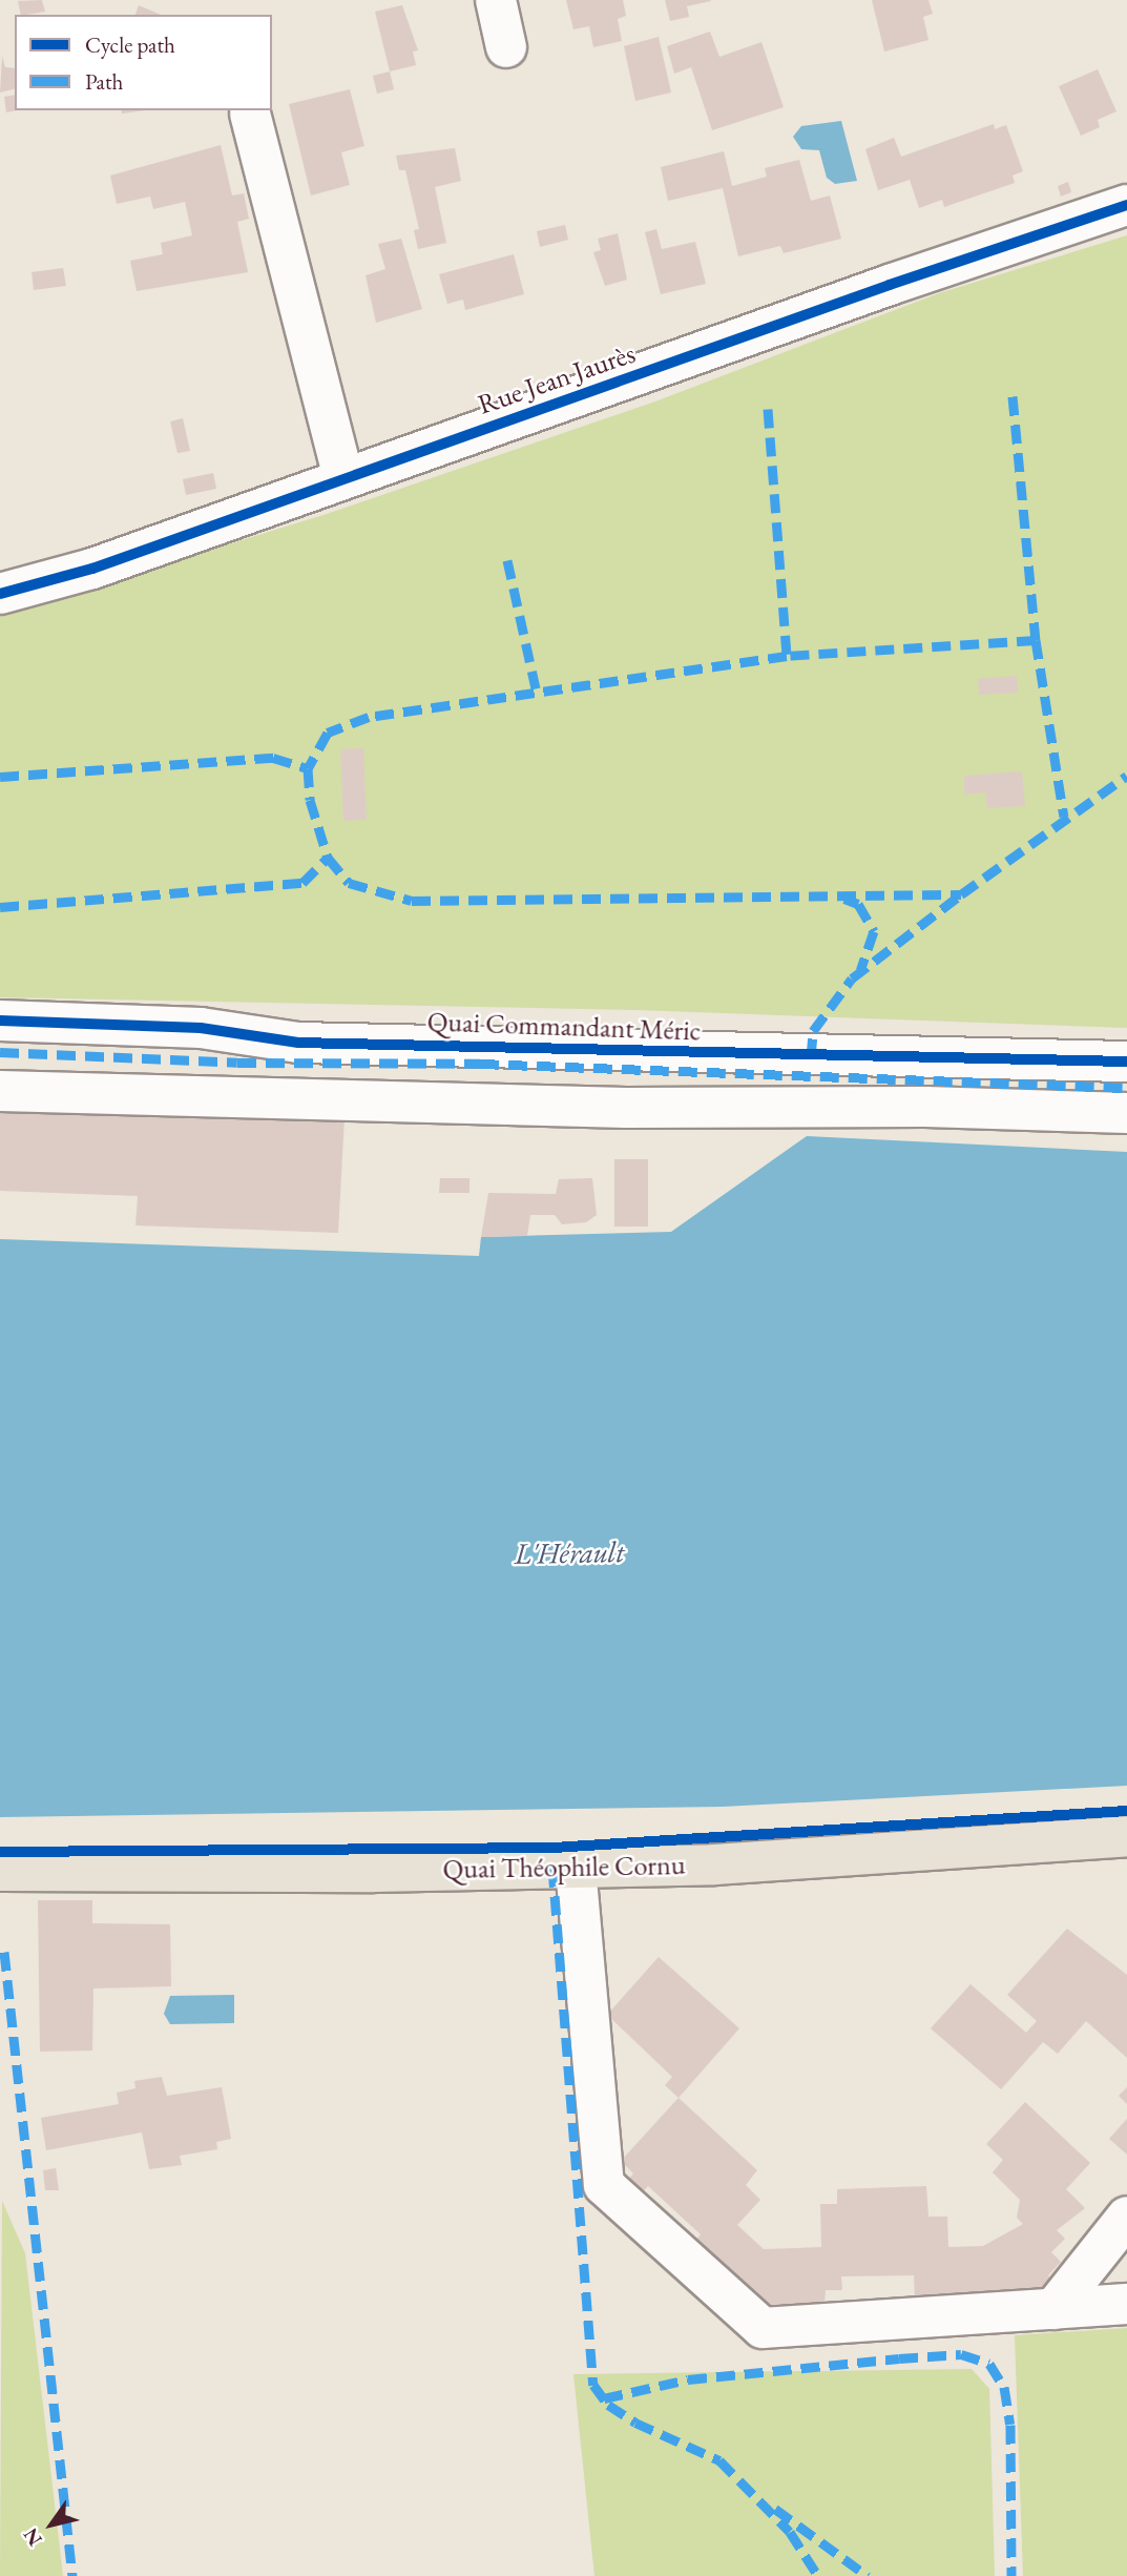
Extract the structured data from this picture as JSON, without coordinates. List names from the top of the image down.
{
  "streets": {
    "main road": ["Quai Théophile Cornu"],
    "street": ["Rue Jean Jaurès", "Quai Commandant Méric"]
  },
  "water": ["L'Hérault"],
  "legend": ["Cycle path", "Path"],
  "north": "bottom left"
}
